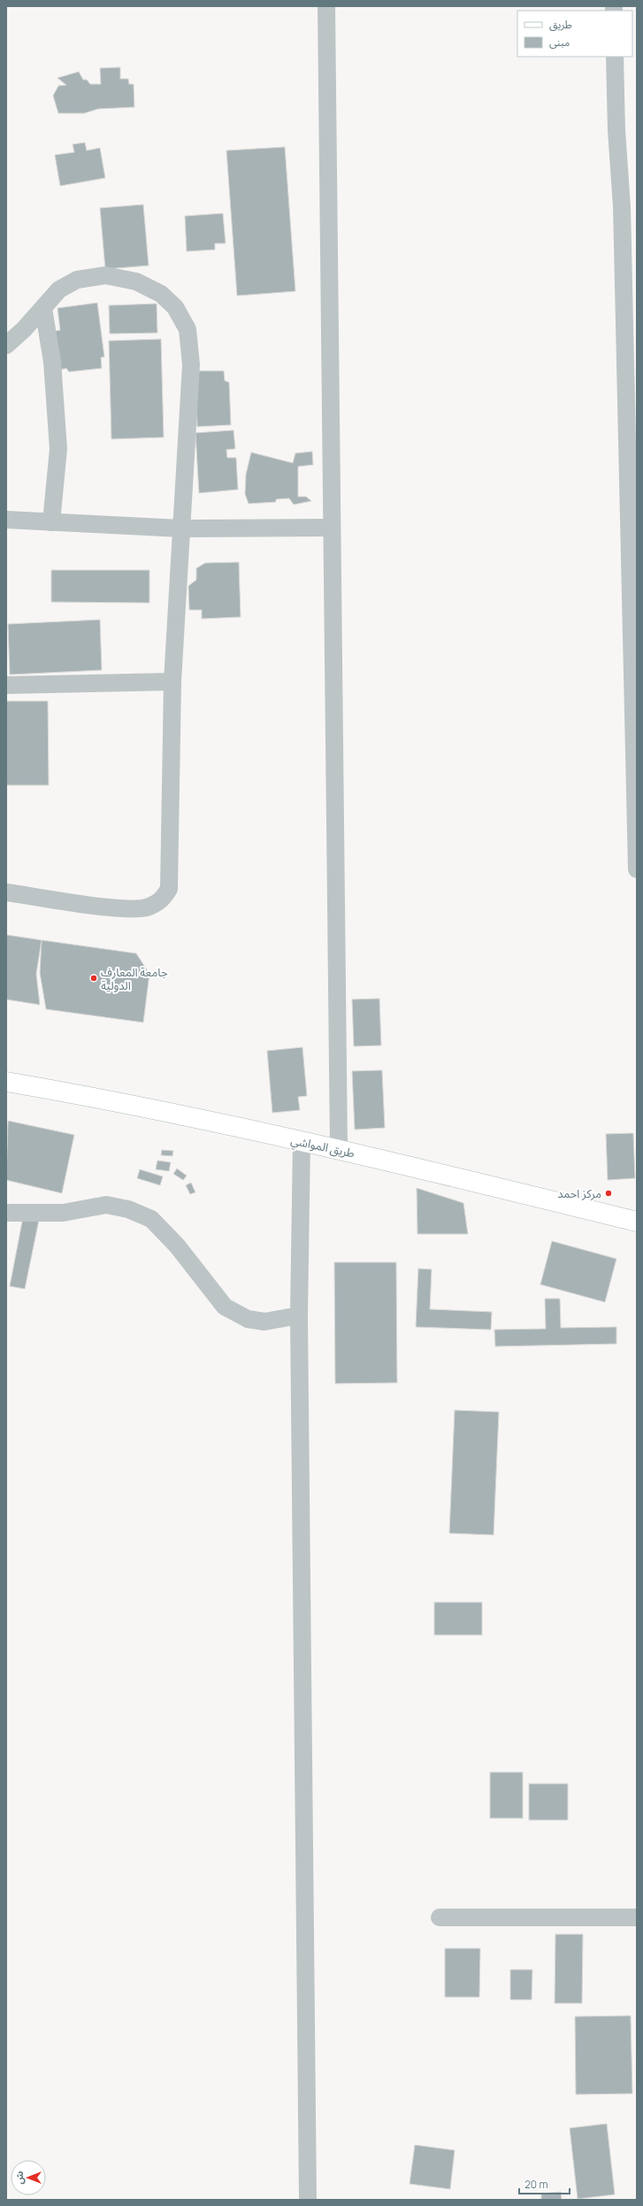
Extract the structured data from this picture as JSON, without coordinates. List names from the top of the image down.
{
  "streets": {
    "main road": ["طريق المواشي"]
  },
  "places": ["جامعة المعارف الدولية", "مركز احمد"],
  "legend": ["طريق", "مبنى"],
  "scale_bar": "20 m",
  "north": "left"
}
